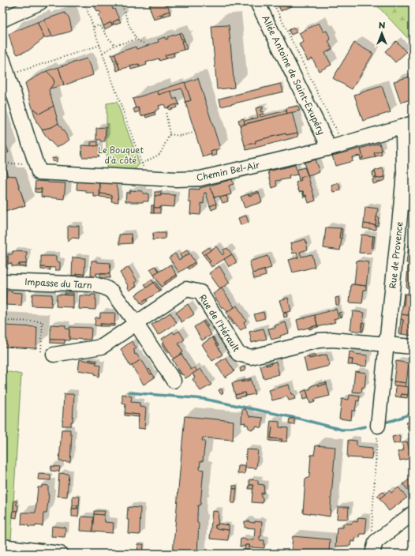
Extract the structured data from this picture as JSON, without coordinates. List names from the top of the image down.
{
  "streets": {
    "street": [
      "Allée Antoine de Saint-Exupéry",
      "Chemin Bel-Air",
      "Rue de Provence",
      "Impasse du Tarn",
      "Rue de l'Hérault"
    ]
  },
  "crossings": [
    ["Allée Antoine de Saint-Exupéry", "Chemin Bel-Air"],
    ["Chemin Bel-Air", "Rue de Provence"],
    ["Rue de Provence", "Rue de l'Hérault"],
    ["Impasse du Tarn", "Rue de l'Hérault"]
  ],
  "parks": ["Le Bouquet d'à côté"],
  "north": "top"
}
